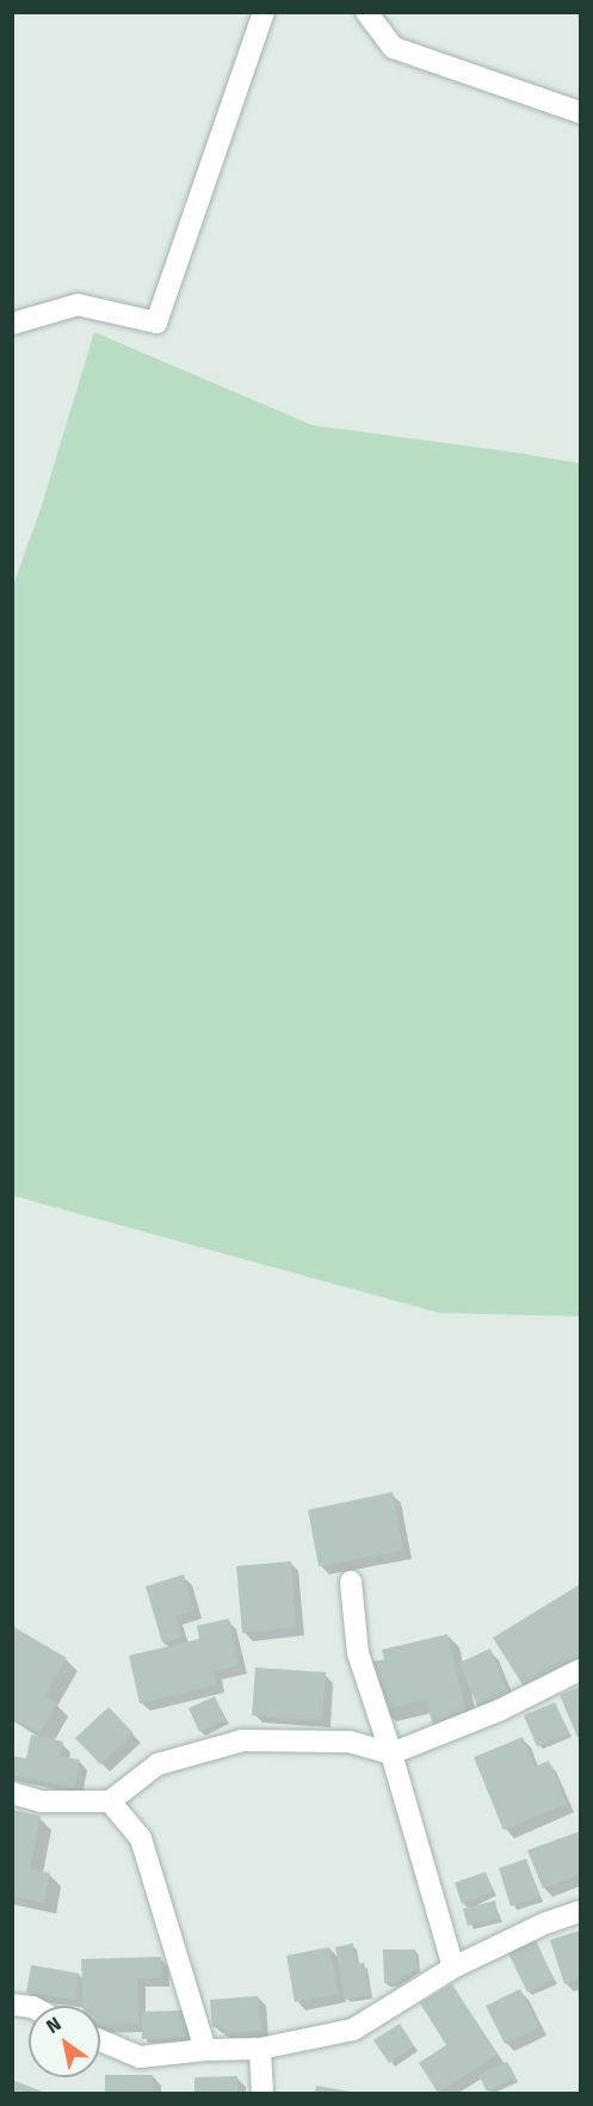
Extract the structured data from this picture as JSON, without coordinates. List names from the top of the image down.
{
  "north": "top left"
}
